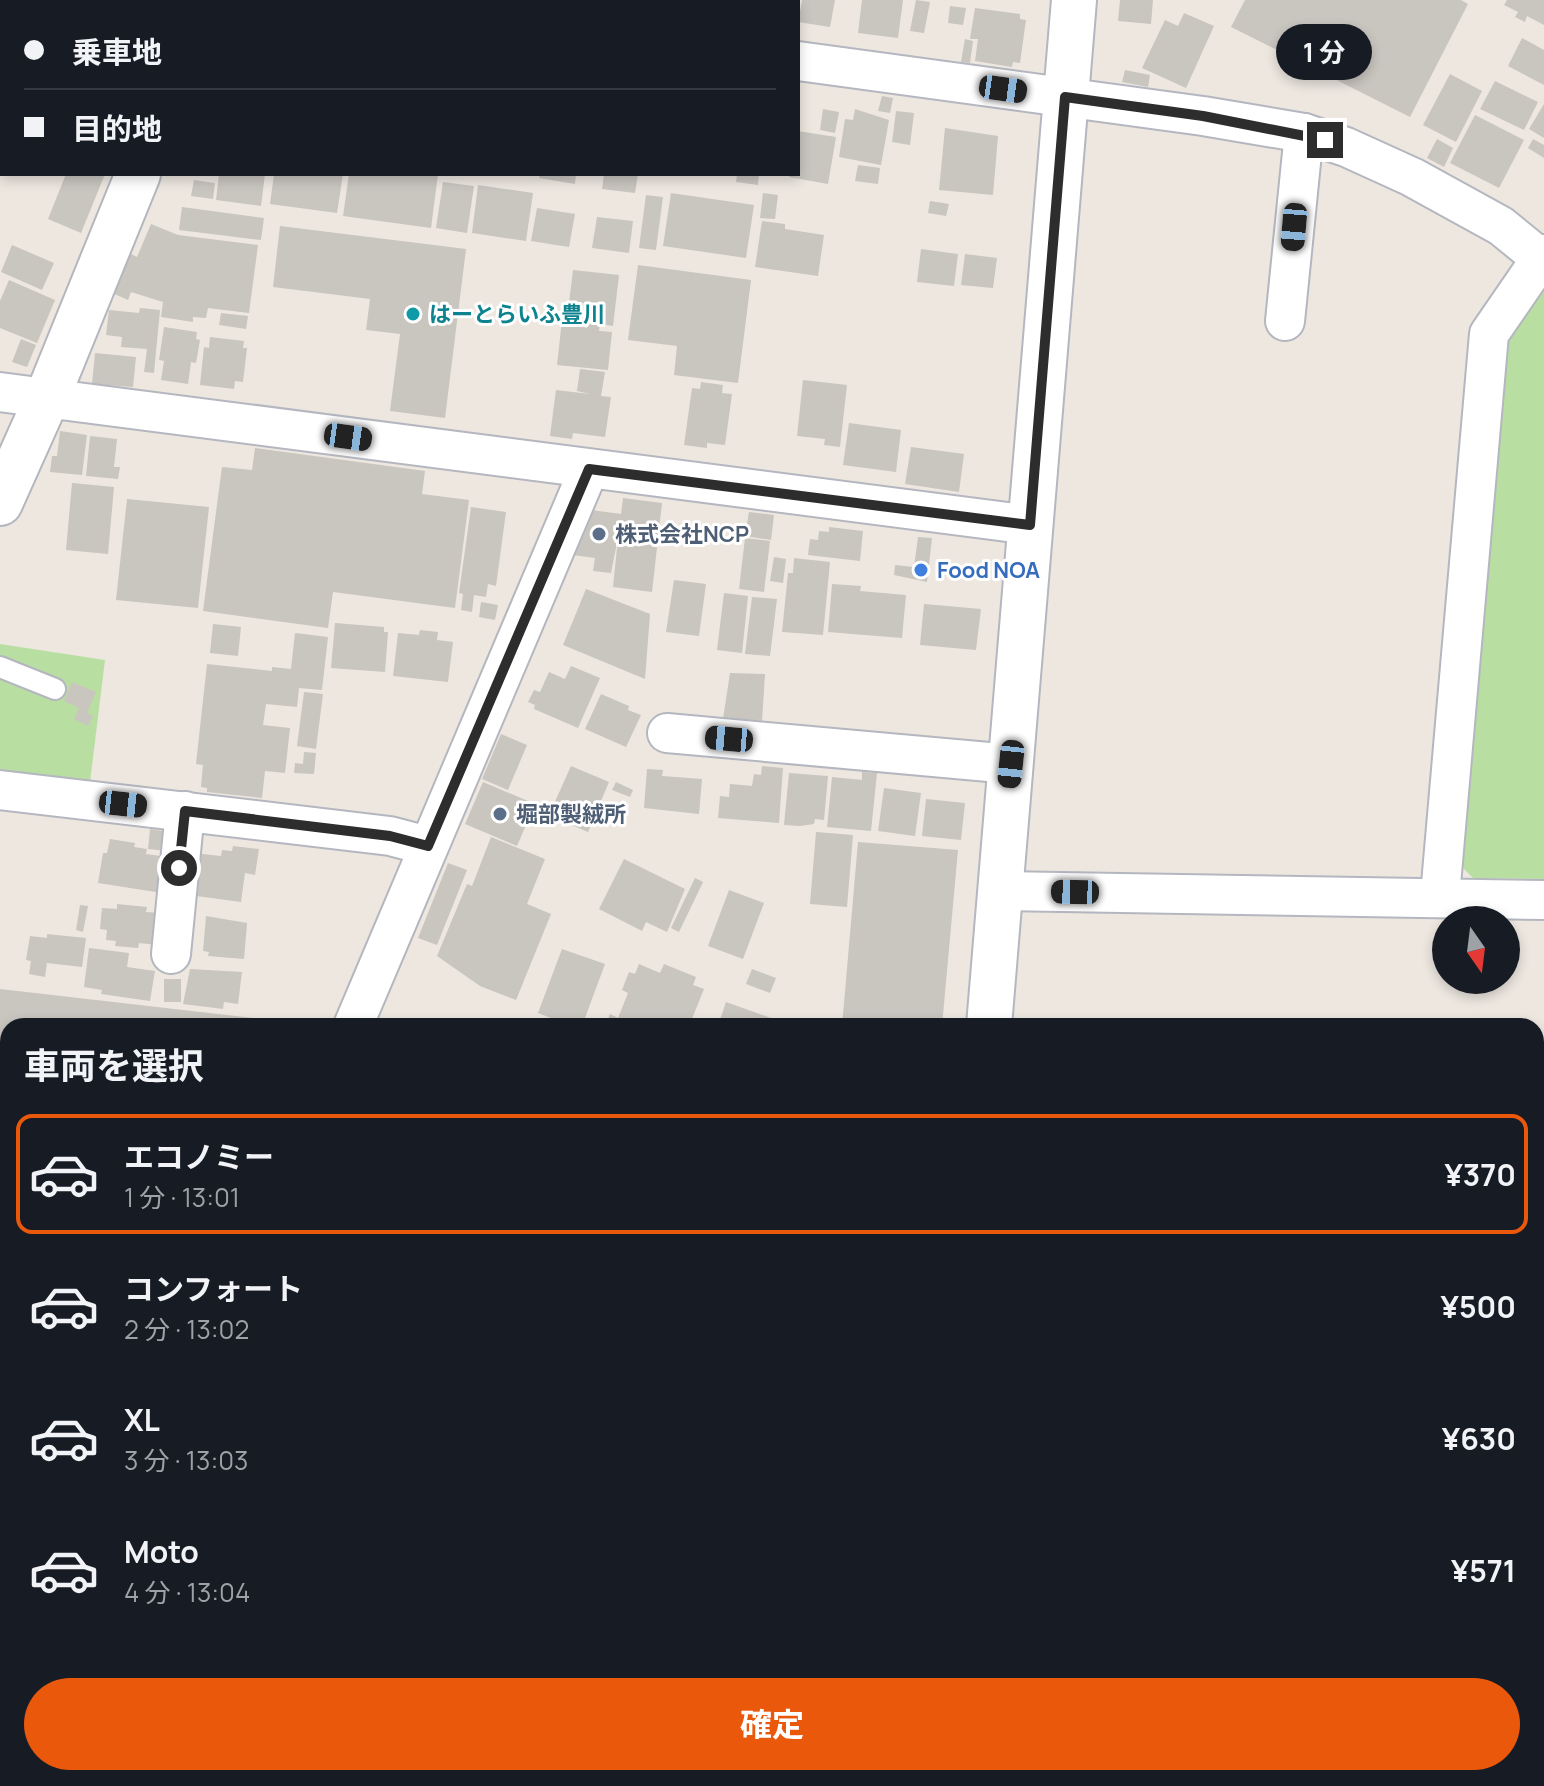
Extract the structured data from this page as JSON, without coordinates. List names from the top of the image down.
{
  "places": [
    "はーとらいふ豊川",
    "株式会社NCP",
    "Food NOA",
    "堀部製絨所"
  ],
  "north": "bottom",
  "page": {
    "banner": ["乗車地", "目的地"],
    "bubble": "1 分",
    "heading": "車両を選択",
    "list": [
      {
        "name": "エコノミー",
        "note": "1 分 · 13:01",
        "value": "¥370"
      },
      {
        "name": "コンフォート",
        "note": "2 分 · 13:02",
        "value": "¥500"
      },
      {
        "name": "XL",
        "note": "3 分 · 13:03",
        "value": "¥630"
      },
      {
        "name": "Moto",
        "note": "4 分 · 13:04",
        "value": "¥571"
      }
    ],
    "buttons": "確定"
  }
}
